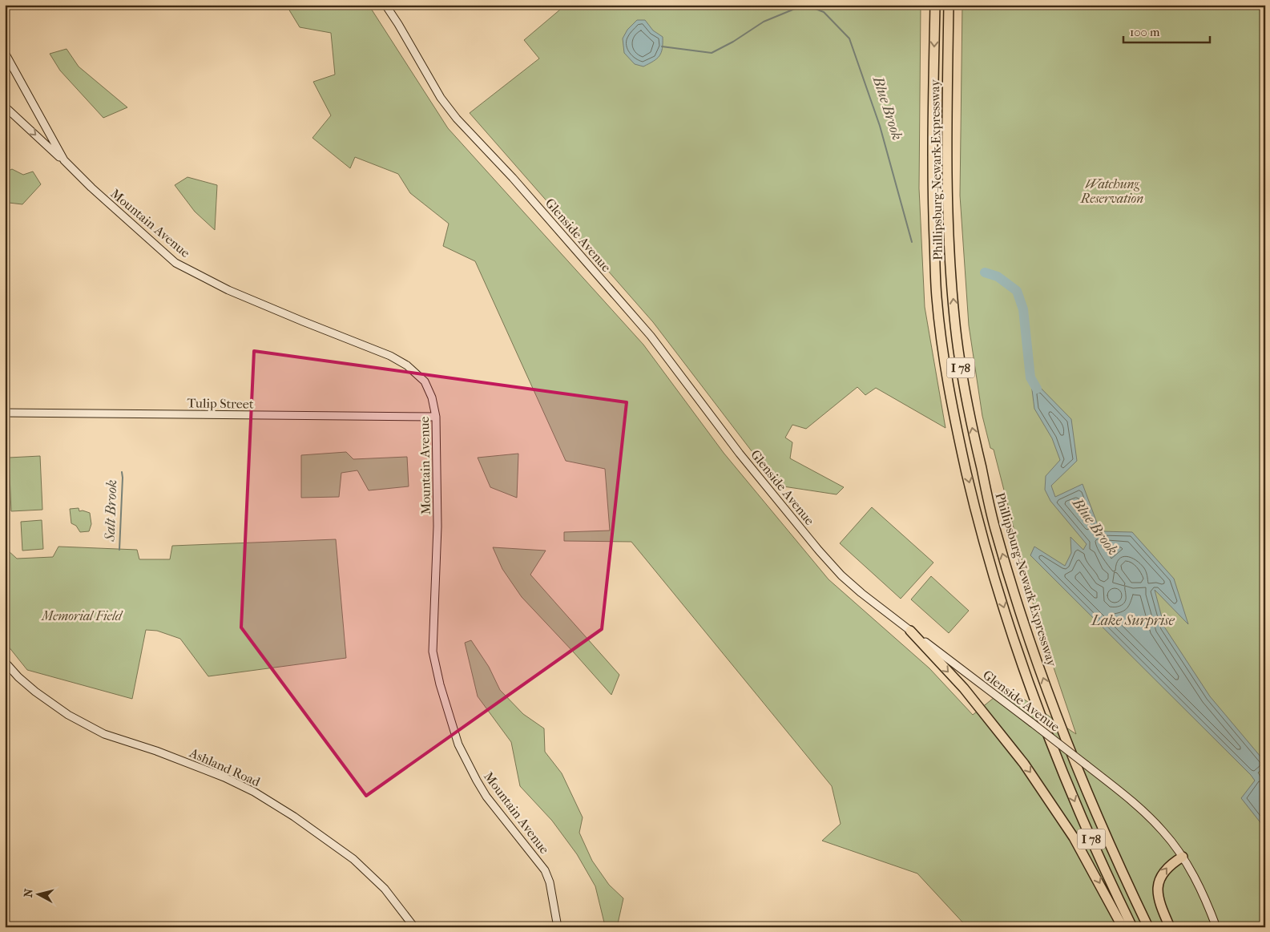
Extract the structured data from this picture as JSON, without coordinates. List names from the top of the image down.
{
  "streets": {
    "highway": ["Phillipsburg-Newark Expressway", "I 78"],
    "main road": [
      "Mountain Avenue",
      "Glenside Avenue",
      "Tulip Street",
      "Ashland Road"
    ]
  },
  "crossings": [
    ["Mountain Avenue", "Tulip Street"]
  ],
  "water": ["Blue Brook", "Salt Brook", "Lake Surprise"],
  "parks": ["Watchung Reservation", "Memorial Field"],
  "scale_bar": "100 m",
  "north": "left"
}
